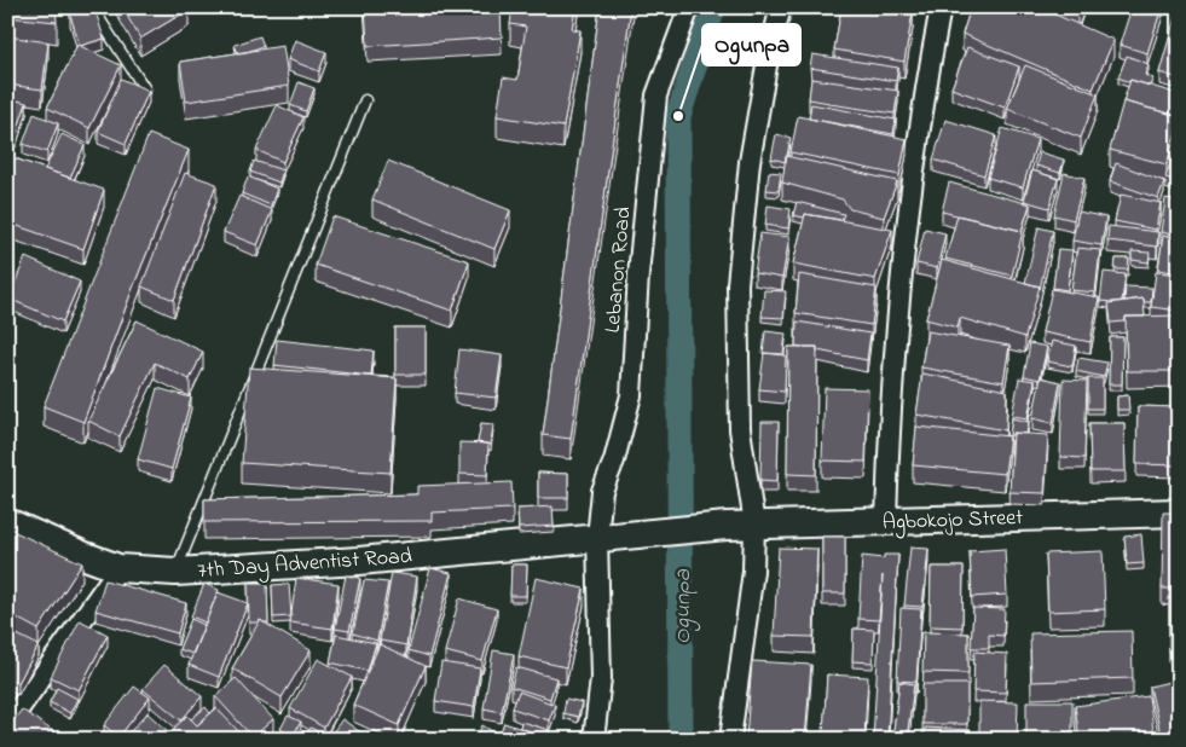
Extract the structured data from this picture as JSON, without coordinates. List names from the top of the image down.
{
  "streets": {
    "street": ["Lebanon Road", "Agbokojo Street", "7th Day Adventist Road"]
  },
  "crossings": [
    ["Lebanon Road", "7th Day Adventist Road"],
    ["Agbokojo Street", "7th Day Adventist Road"]
  ],
  "water": ["Ogunpa"],
  "places": ["Ogunpa"]
}
